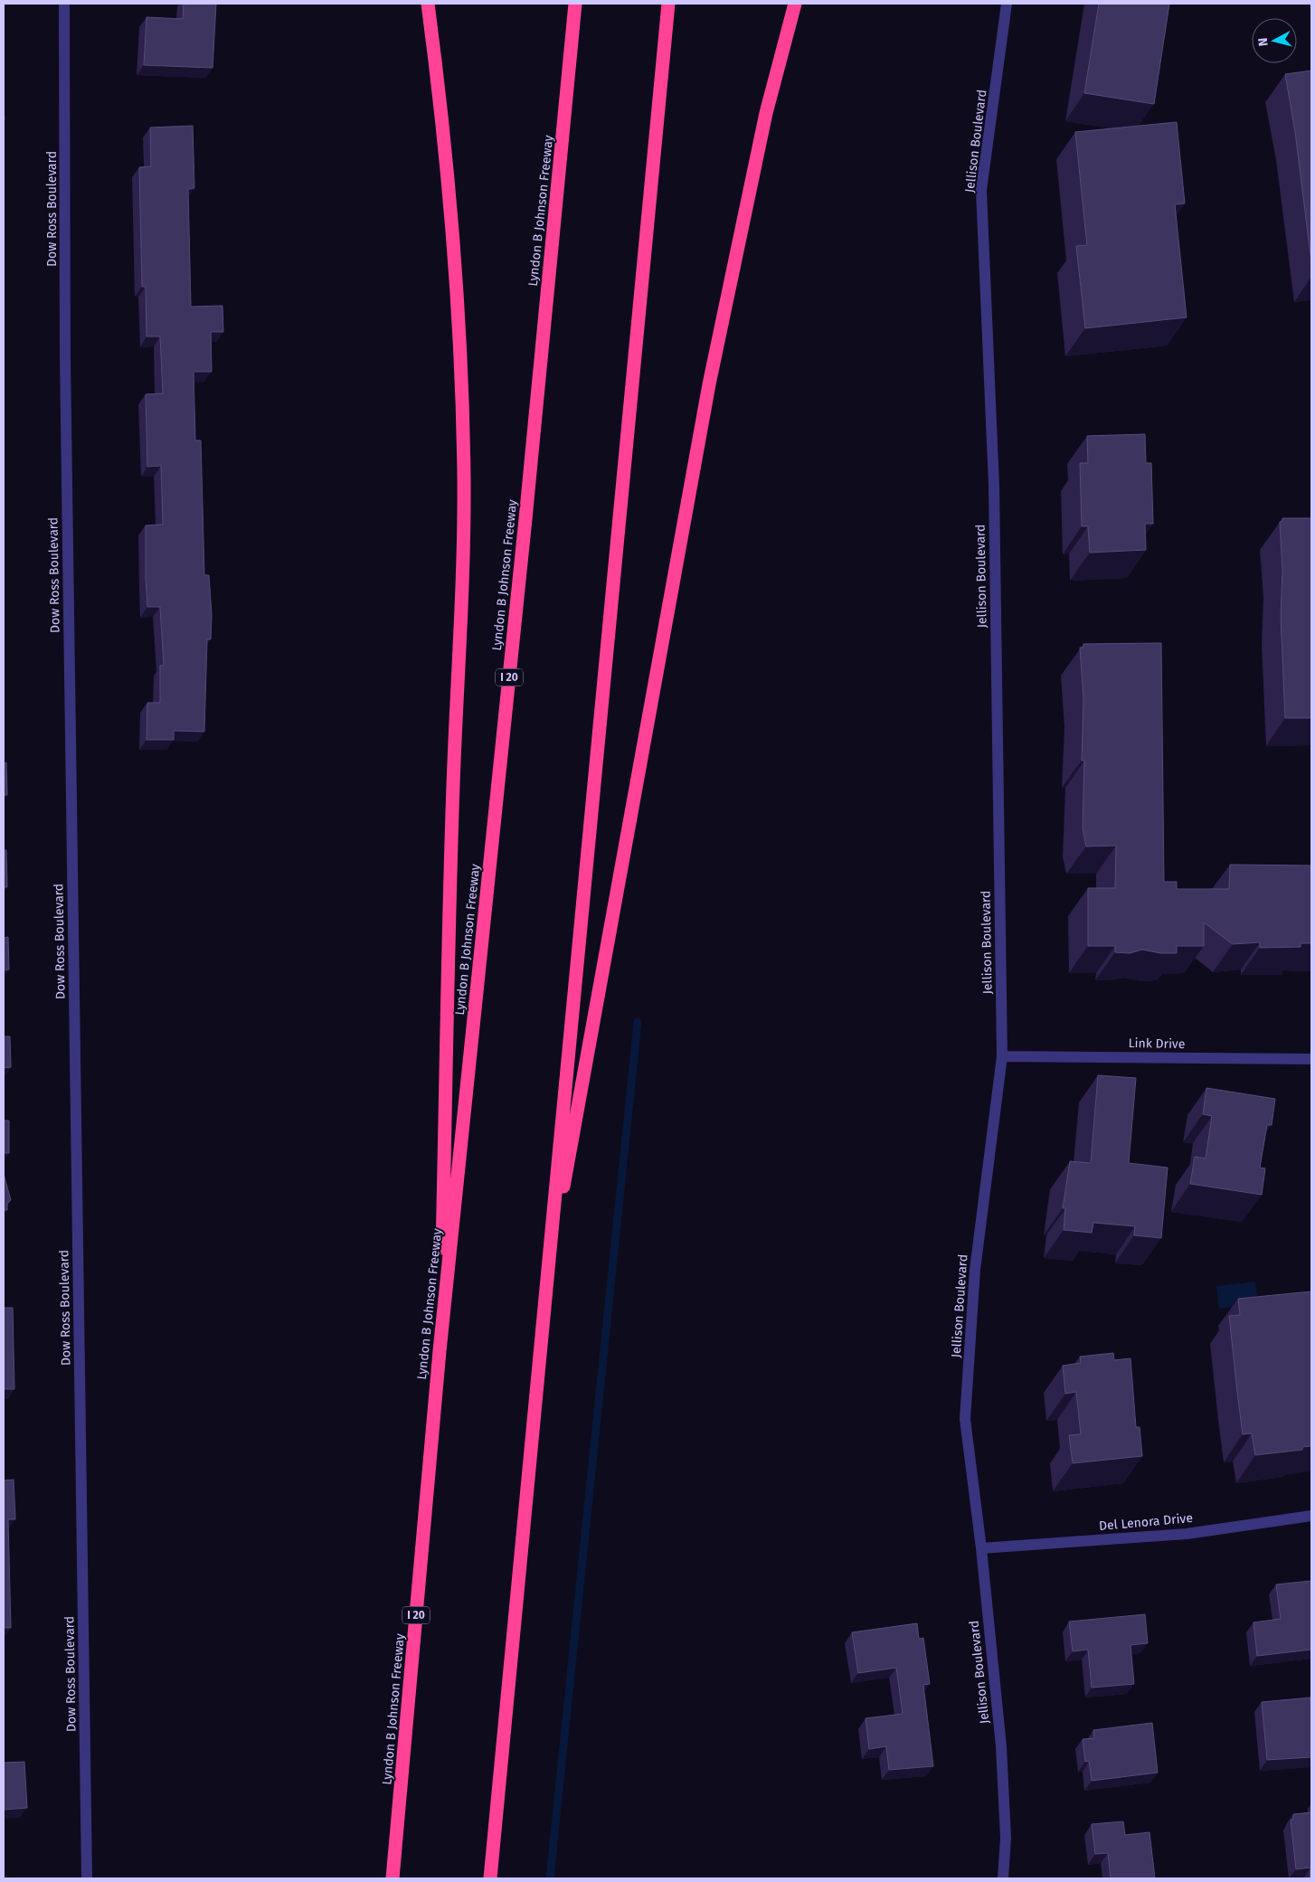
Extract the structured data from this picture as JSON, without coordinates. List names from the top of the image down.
{
  "streets": {
    "highway": ["Lyndon B Johnson Freeway", "I 20"],
    "street": [
      "Jellison Boulevard",
      "Dow Ross Boulevard",
      "Link Drive",
      "Del Lenora Drive"
    ]
  },
  "crossings": [
    ["Jellison Boulevard", "Link Drive"],
    ["Jellison Boulevard", "Del Lenora Drive"]
  ],
  "north": "left"
}
